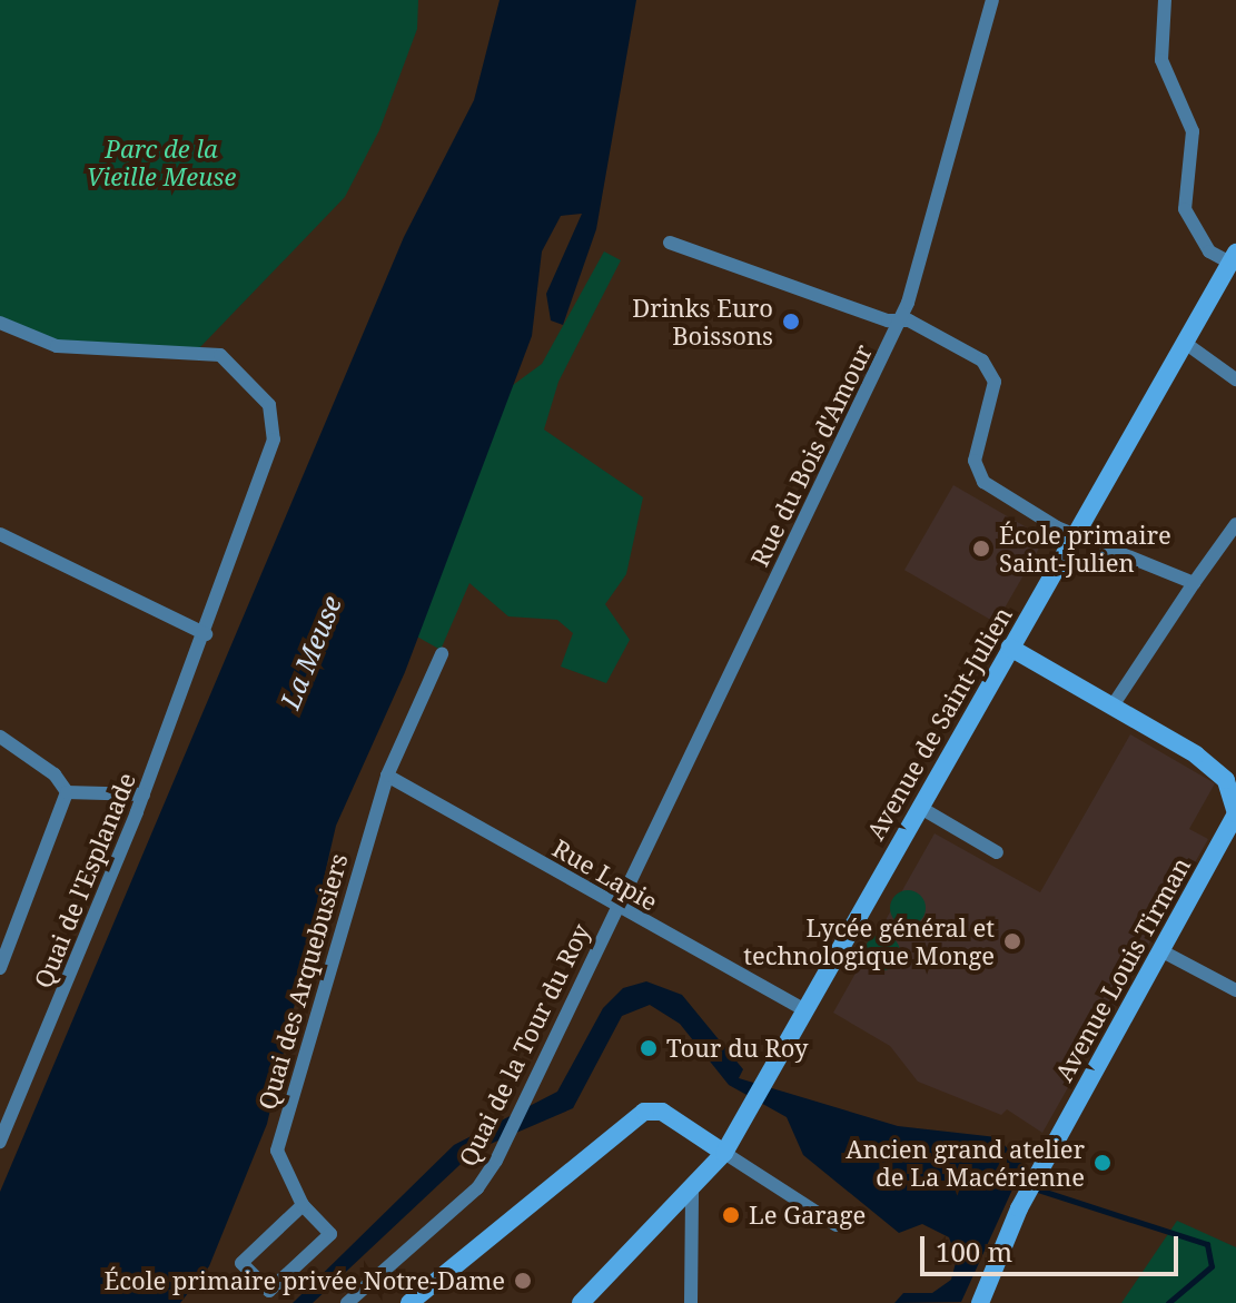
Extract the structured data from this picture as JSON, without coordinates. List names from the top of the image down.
{
  "streets": {
    "main road": ["Avenue de Saint-Julien", "Avenue Louis Tirman"],
    "street": [
      "Rue du Bois d'Amour",
      "Rue Lapie",
      "Quai de l'Esplanade",
      "Quai des Arquebusiers",
      "Quai de la Tour du Roy"
    ]
  },
  "crossings": [
    ["Rue du Bois d'Amour", "Rue Lapie"],
    ["Rue du Bois d'Amour", "Quai de la Tour du Roy"],
    ["Avenue de Saint-Julien", "Rue Lapie"],
    ["Avenue de Saint-Julien", "Avenue Louis Tirman"],
    ["Rue Lapie", "Quai des Arquebusiers"],
    ["Rue Lapie", "Quai de la Tour du Roy"]
  ],
  "water": ["La Meuse"],
  "parks": ["Parc de la Vieille Meuse"],
  "places": [
    "Drinks Euro Boissons",
    "École primaire Saint-Julien",
    "Lycée général et technologique Monge",
    "Tour du Roy",
    "Ancien grand atelier de La Macérienne",
    "Le Garage",
    "École primaire privée Notre-Dame"
  ],
  "scale_bar": "100 m"
}
